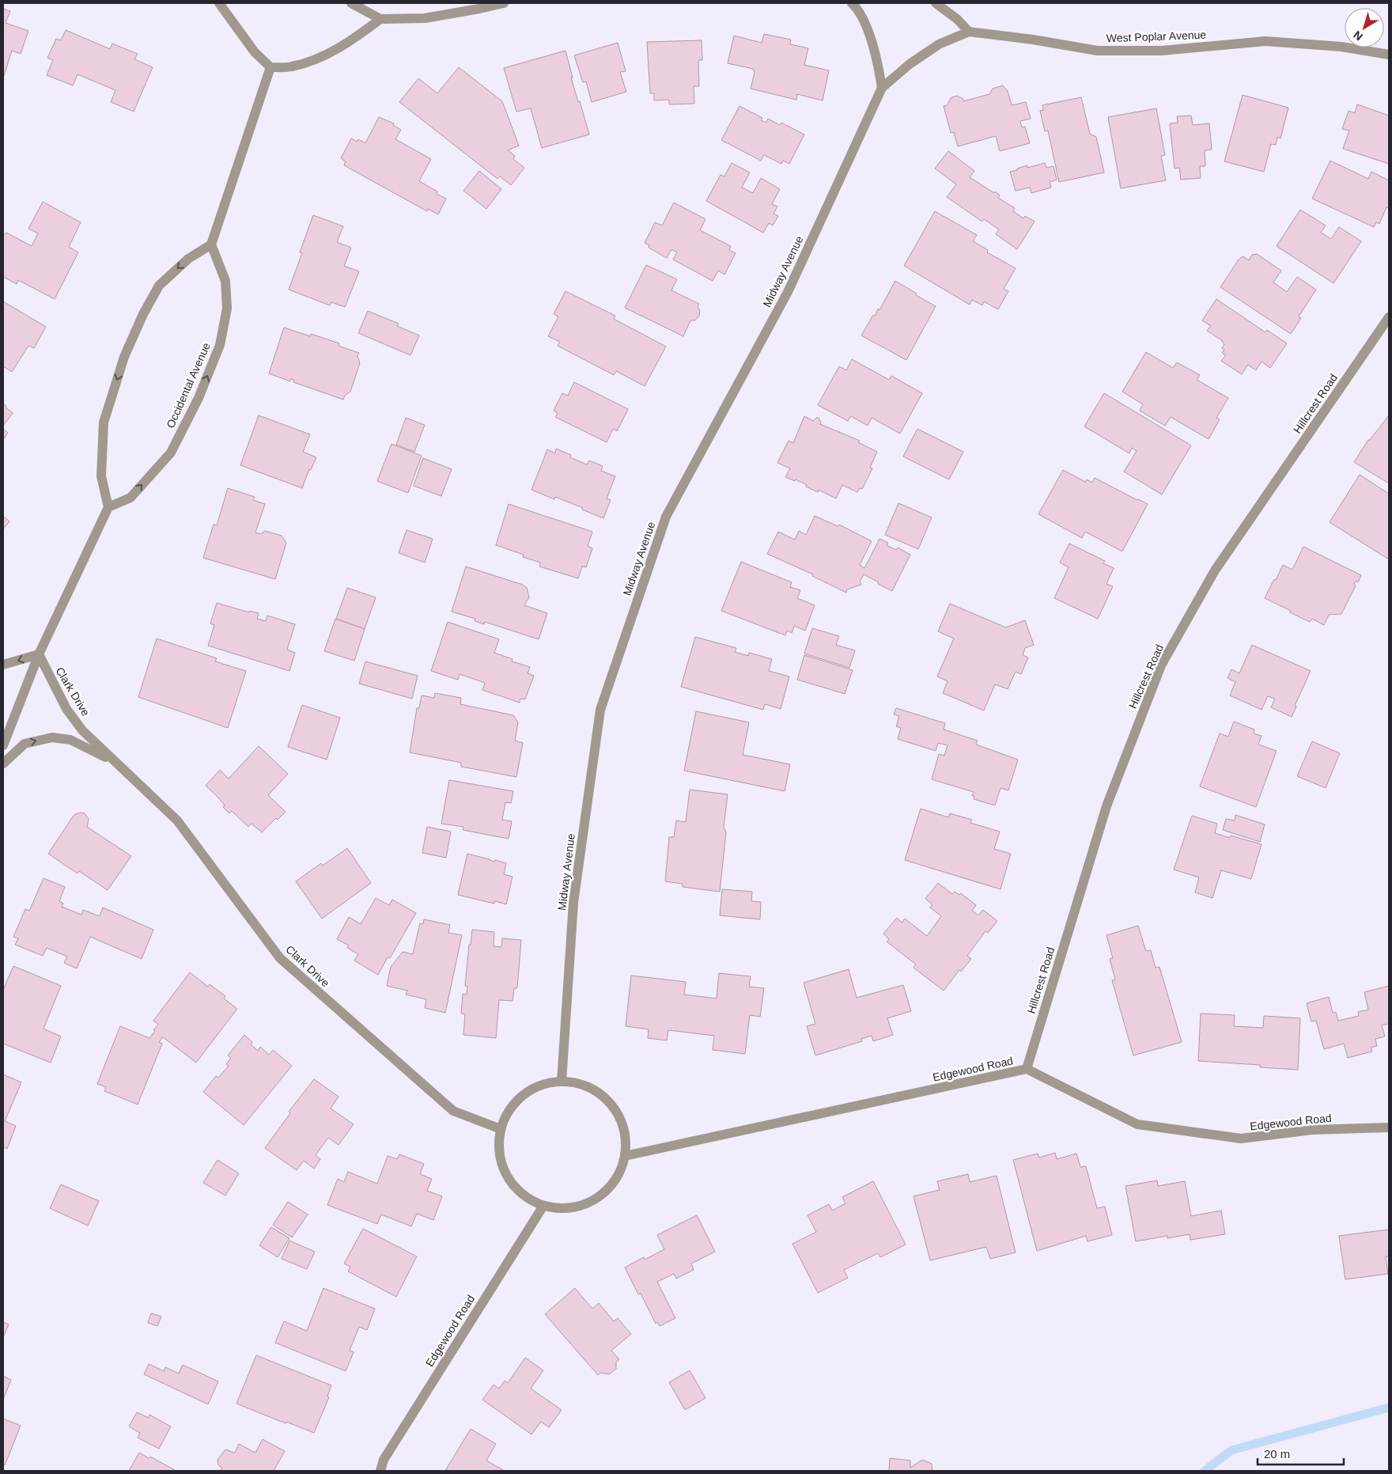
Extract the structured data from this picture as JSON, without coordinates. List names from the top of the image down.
{
  "streets": {
    "street": [
      "West Poplar Avenue",
      "Midway Avenue",
      "Occidental Avenue",
      "Hillcrest Road",
      "Clark Drive",
      "Edgewood Road"
    ]
  },
  "crossings": [
    ["West Poplar Avenue", "Midway Avenue"],
    ["Midway Avenue", "Clark Drive"],
    ["Midway Avenue", "Edgewood Road"],
    ["Hillcrest Road", "Edgewood Road"],
    ["Clark Drive", "Edgewood Road"]
  ],
  "scale_bar": "20 m",
  "north": "bottom left"
}
